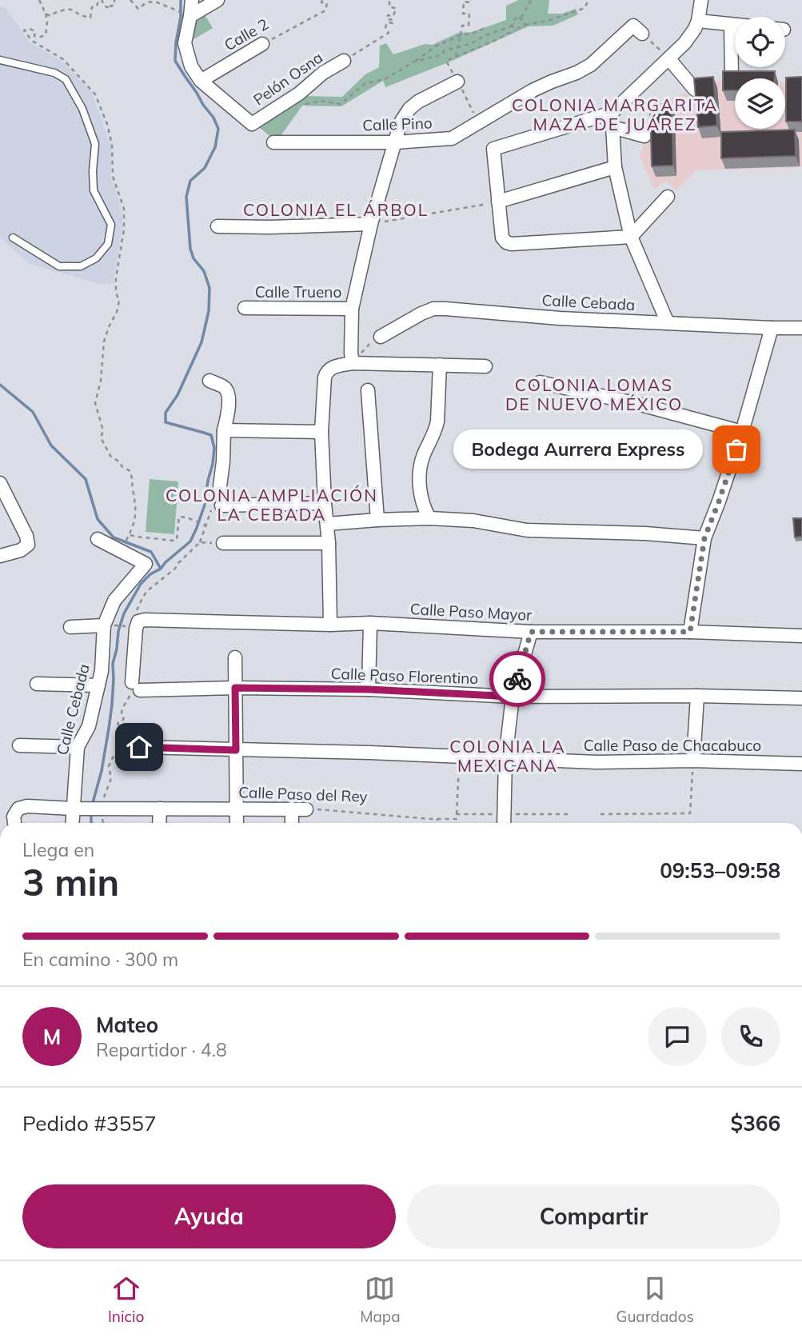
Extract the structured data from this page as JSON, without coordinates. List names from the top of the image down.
{
  "streets": {
    "street": [
      "Calle 2",
      "Pelón Osna",
      "Calle Pino",
      "Calle Trueno",
      "Calle Cebada",
      "Calle Paso Mayor",
      "Calle Paso Florentino",
      "Calle Paso de Chacabuco",
      "Calle Paso del Rey"
    ]
  },
  "crossings": [
    ["Calle 2", "Pelón Osna"],
    ["Calle Cebada", "Calle Paso del Rey"],
    ["Calle Paso Mayor", "Calle Paso Florentino"]
  ],
  "districts": [
    "COLONIA MARGARITA MAZA DE JUÁREZ",
    "COLONIA EL ÁRBOL",
    "COLONIA LOMAS DE NUEVO MÉXICO",
    "COLONIA AMPLIACIÓN LA CEBADA",
    "COLONIA LA MEXICANA"
  ],
  "places": ["Bodega Aurrera Express"],
  "page": {
    "bubble": "Bodega Aurrera Express",
    "heading": ["3 min", "Llega en", "09:53–09:58"],
    "panel": [
      "Mateo",
      "Repartidor · 4.8",
      "Pedido #3557",
      "$366"
    ],
    "bar": "En camino · 300 m",
    "round": "M",
    "buttons": ["Ayuda", "Compartir"],
    "tabs": ["Inicio", "Mapa", "Guardados"]
  }
}
